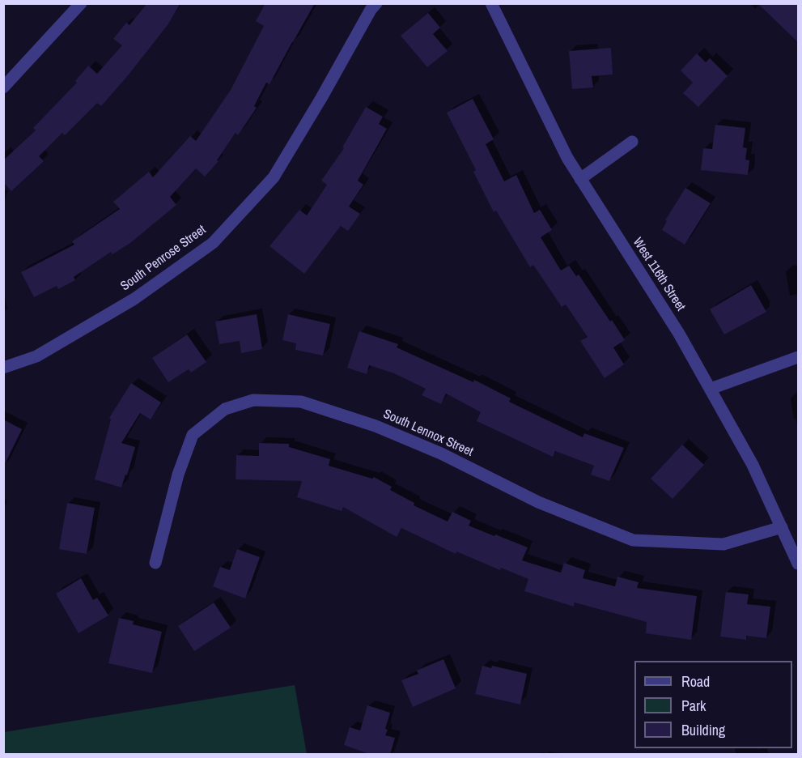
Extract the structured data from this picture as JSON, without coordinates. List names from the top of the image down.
{
  "streets": {
    "street": ["South Penrose Street", "West 116th Street", "South Lennox Street"]
  },
  "crossings": [
    ["West 116th Street", "South Lennox Street"]
  ],
  "legend": ["Road", "Park", "Building"]
}
